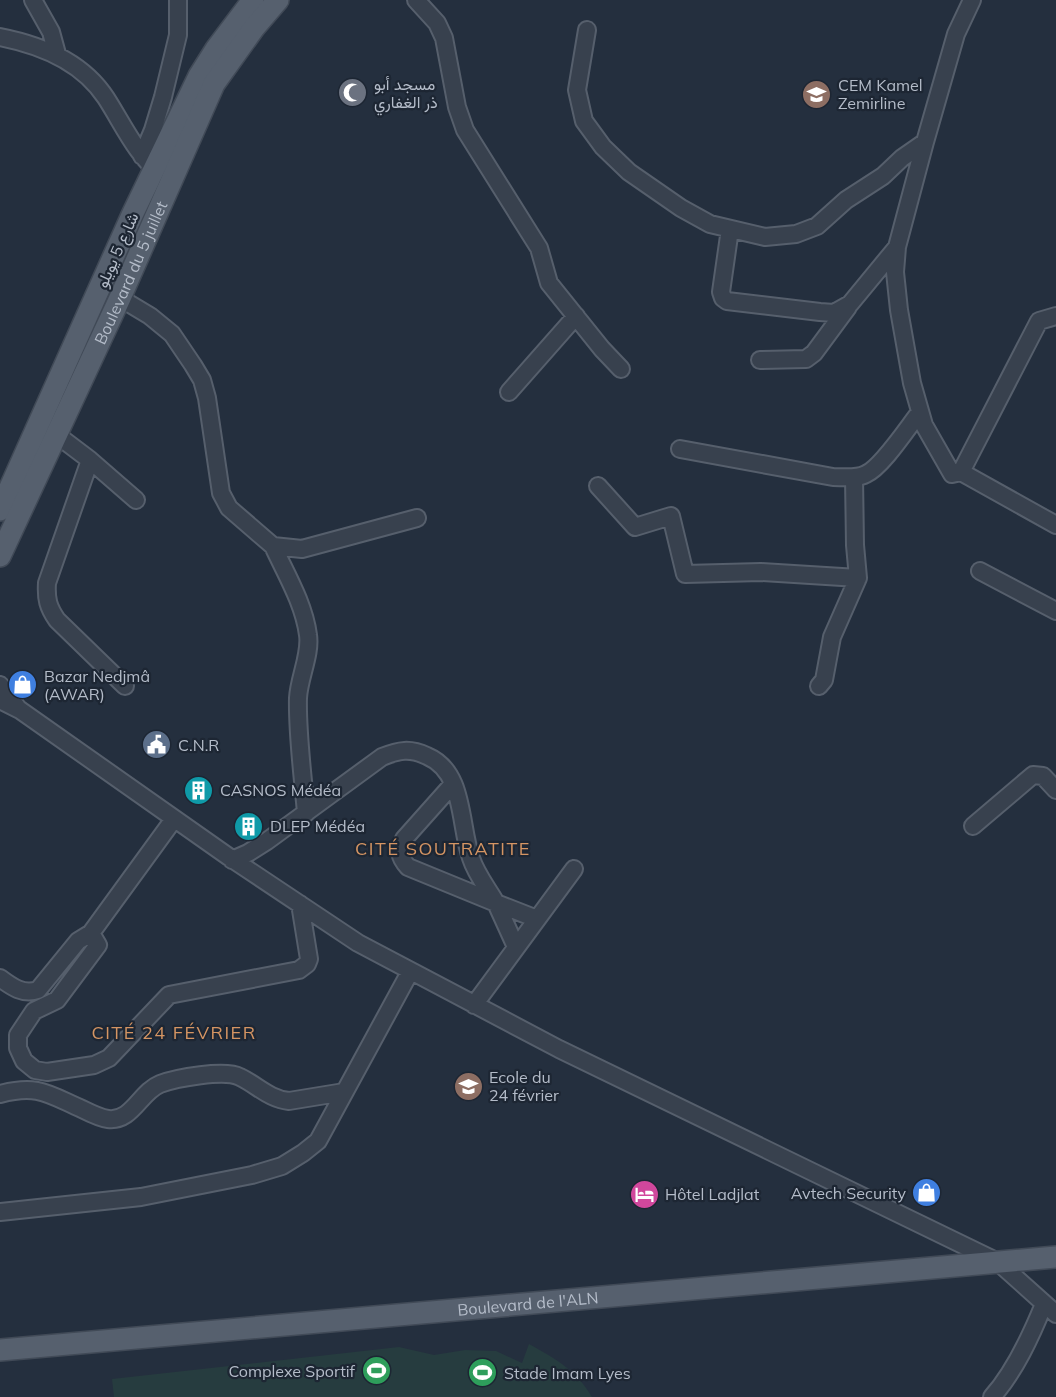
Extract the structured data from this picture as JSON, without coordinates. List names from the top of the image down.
{
  "streets": {
    "main road": ["شارع 5 يويلو", "Boulevard du 5 juillet", "Boulevard de l'ALN"]
  },
  "districts": ["CITÉ SOUTRATITE", "CITÉ 24 FÉVRIER"],
  "places": {
    "mosque": ["مسجد أبو ذر الغفاري"],
    "school or university": ["CEM Kamel Zemirline", "Ecole du 24 février"],
    "shop": ["Bazar Nedjmâ (AWAR)", "Avtech Security"],
    "public building": ["C.N.R"],
    "building": ["CASNOS Médéa", "DLEP Médéa"],
    "hotel": ["Hôtel Ladjlat"],
    "sports": ["Complexe Sportif", "Stade Imam Lyes"]
  }
}
